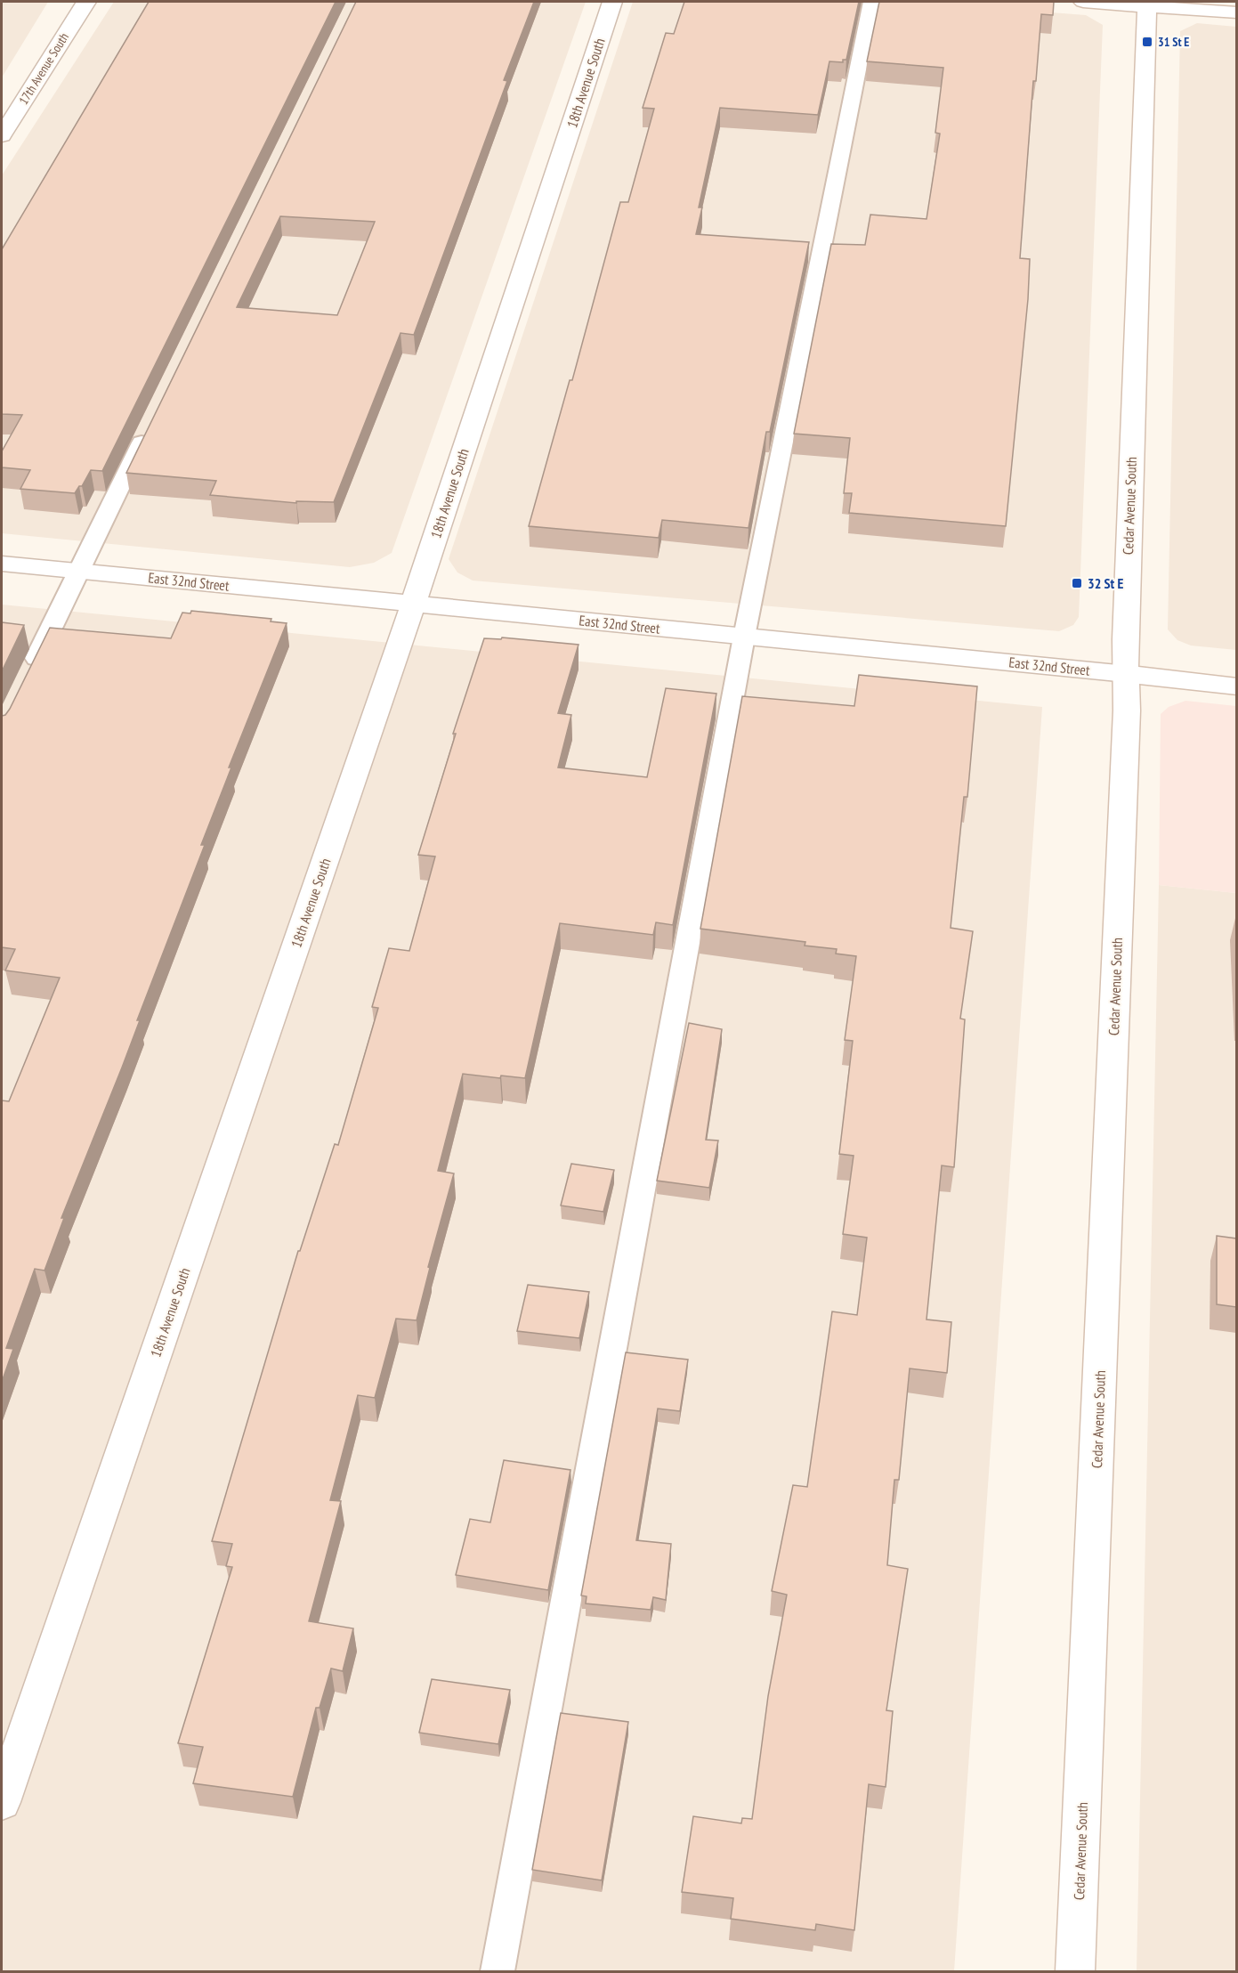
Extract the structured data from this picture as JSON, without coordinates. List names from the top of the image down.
{
  "streets": {
    "street": [
      "17th Avenue South",
      "18th Avenue South",
      "Cedar Avenue South",
      "East 32nd Street"
    ]
  },
  "crossings": [
    ["18th Avenue South", "East 32nd Street"],
    ["Cedar Avenue South", "East 32nd Street"]
  ],
  "places": {
    "transit": ["31 St E", "32 St E"]
  }
}
